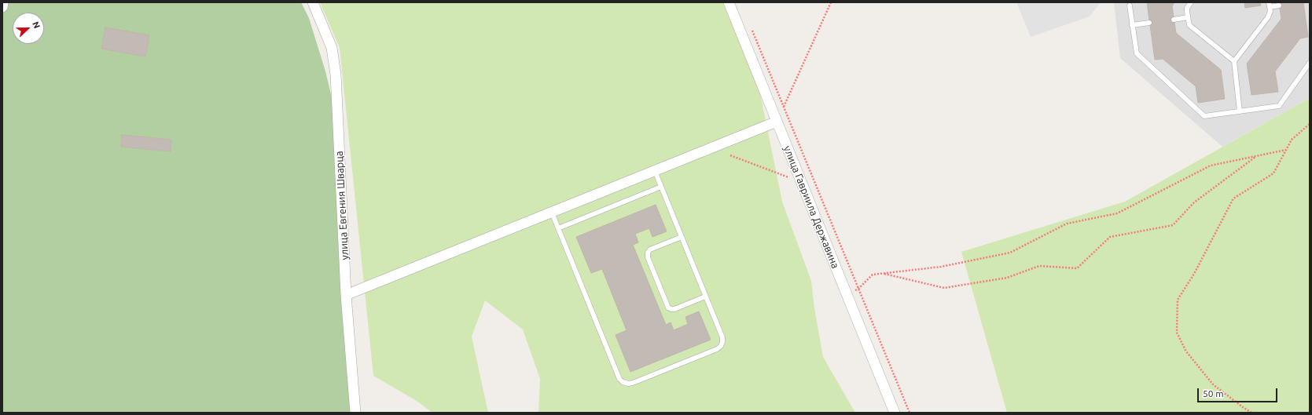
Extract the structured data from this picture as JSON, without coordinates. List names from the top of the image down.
{
  "streets": {
    "street": ["улица Евгения Шварца", "улица Гавриила Державина"]
  },
  "scale_bar": "50 m",
  "north": "right"
}
